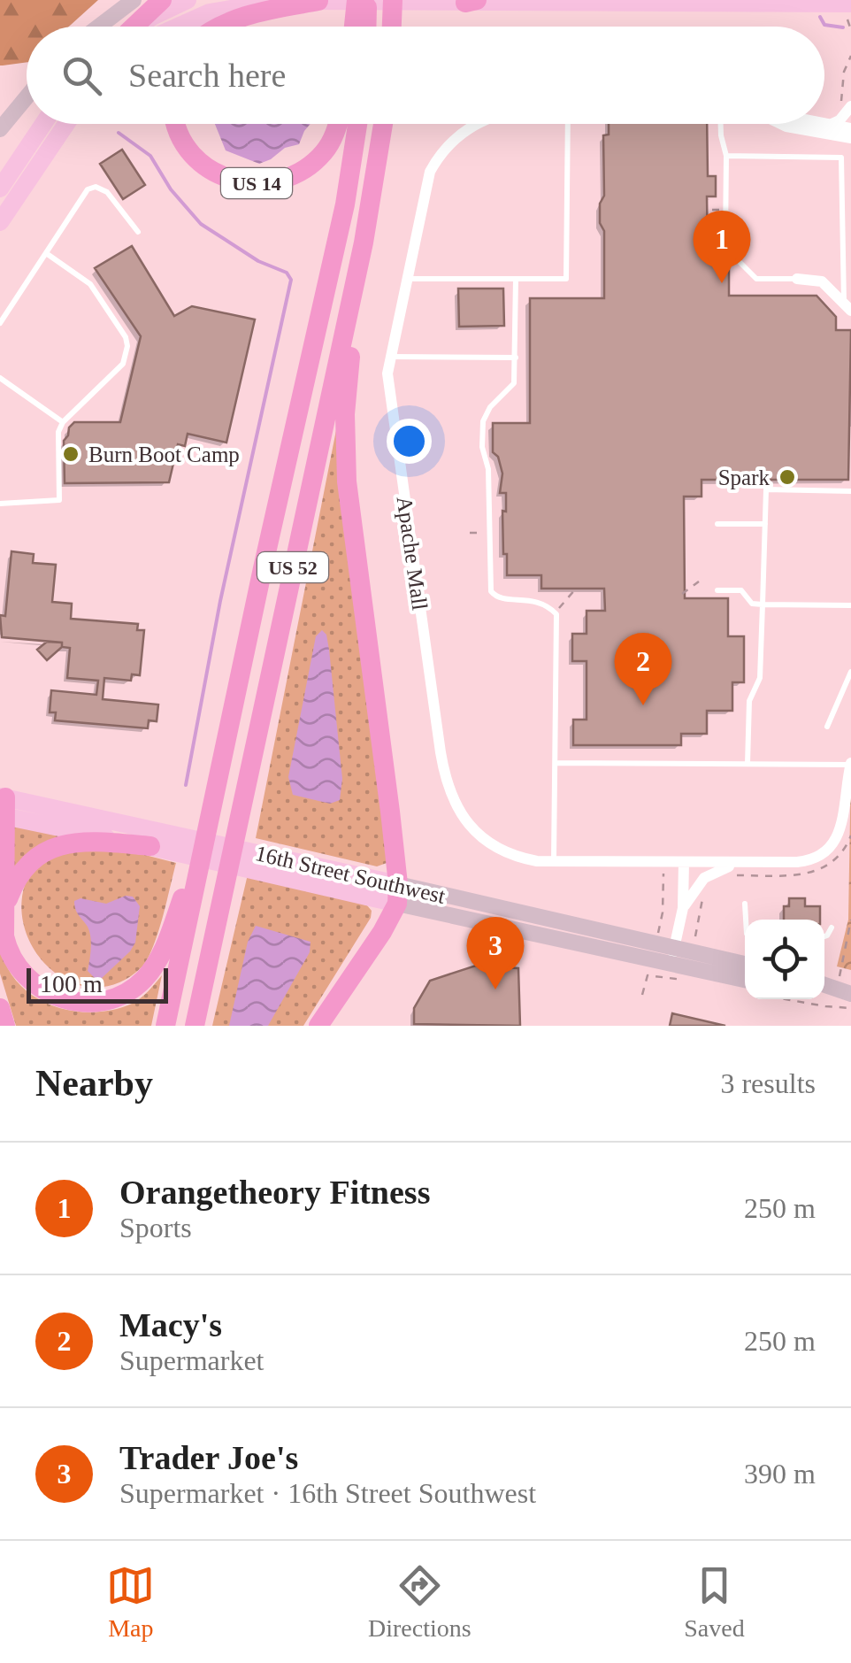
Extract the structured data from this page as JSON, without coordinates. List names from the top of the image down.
{
  "streets": {
    "highway": ["US 14", "US 52"],
    "main road": ["16th Street Southwest"],
    "street": ["Apache Mall"]
  },
  "places": ["Burn Boot Camp", "Spark"],
  "scale_bar": "100 m",
  "page": {
    "search": "Search here",
    "pins": ["1", "2", "3"],
    "scale": "100 m",
    "heading": ["Nearby", "3 results"],
    "list": [
      {
        "mark": "1",
        "name": "Orangetheory Fitness",
        "note": "Sports",
        "value": "250 m"
      },
      {
        "mark": "2",
        "name": "Macy's",
        "note": "Supermarket",
        "value": "250 m"
      },
      {
        "mark": "3",
        "name": "Trader Joe's",
        "note": "Supermarket · 16th Street Southwest",
        "value": "390 m"
      }
    ],
    "nav": ["Map", "Directions", "Saved"]
  }
}
